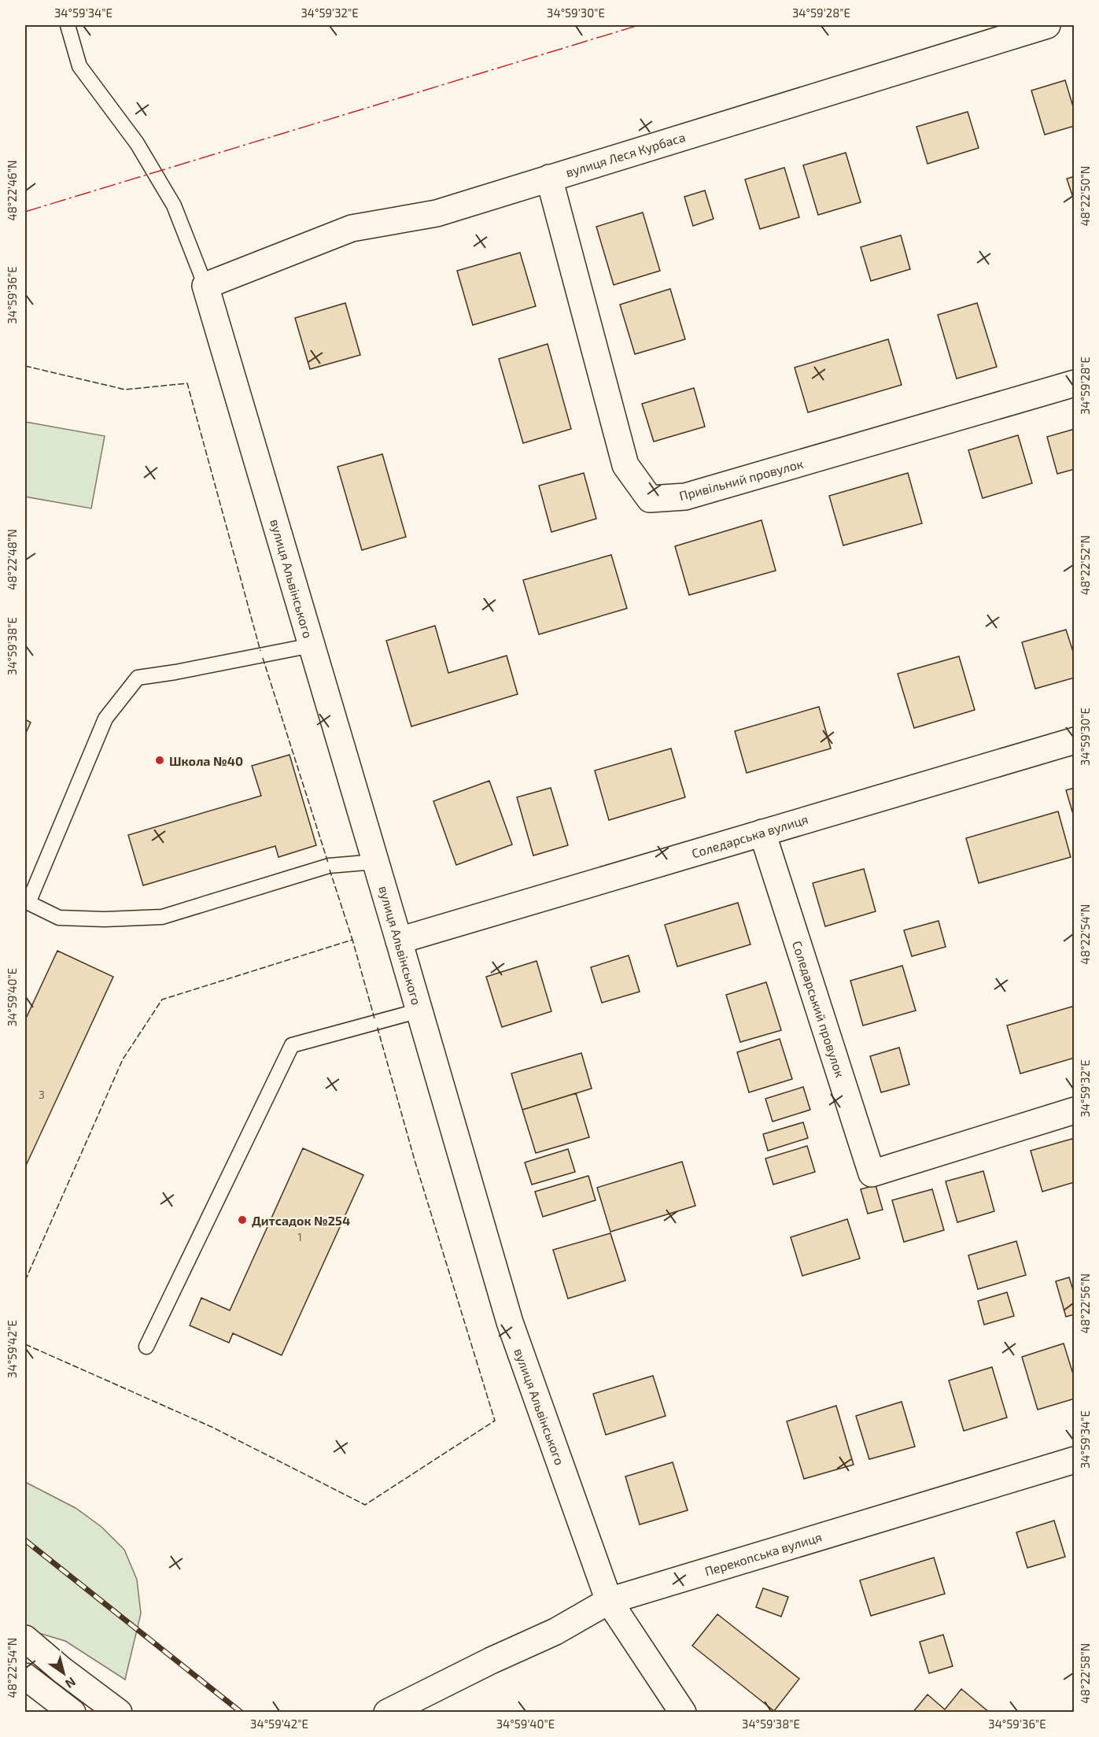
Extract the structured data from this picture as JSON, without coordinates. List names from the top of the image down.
{
  "streets": {
    "street": [
      "вулиця Леся Курбаса",
      "Привільний провулок",
      "вулиця Альвінського",
      "Соледарська вулиця",
      "Соледарський провулок",
      "Перекопська вулиця"
    ]
  },
  "crossings": [
    ["вулиця Леся Курбаса", "Привільний провулок"],
    ["вулиця Леся Курбаса", "вулиця Альвінського"],
    ["вулиця Альвінського", "Соледарська вулиця"],
    ["вулиця Альвінського", "Перекопська вулиця"],
    ["Соледарська вулиця", "Соледарський провулок"]
  ],
  "places": ["Школа №40", "Дитсадок №254"],
  "house_numbers": ["3", "1"],
  "north": "bottom right",
  "coordinates": [
    "34°59'34\"E",
    "34°59'32\"E",
    "34°59'30\"E",
    "34°59'28\"E",
    "48°22'46\"N",
    "48°22'50\"N",
    "34°59'36\"E",
    "48°22'48\"N",
    "48°22'52\"N",
    "34°59'38\"E",
    "48°22'54\"N",
    "34°59'40\"E",
    "48°22'56\"N",
    "34°59'42\"E",
    "48°22'58\"N"
  ]
}
